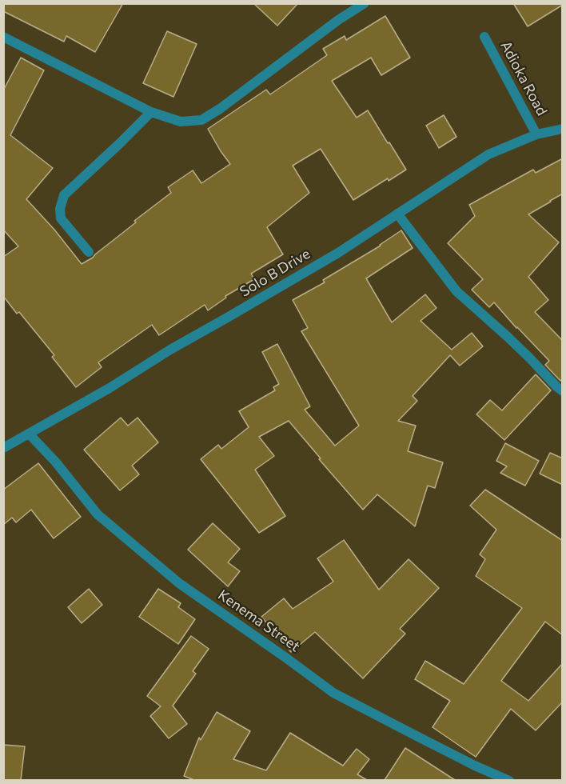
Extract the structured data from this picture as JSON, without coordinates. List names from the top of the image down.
{
  "streets": {
    "street": ["Adioka Road", "Solo B Drive", "Kenema Street"]
  },
  "crossings": [
    ["Adioka Road", "Solo B Drive"],
    ["Solo B Drive", "Kenema Street"]
  ]
}
